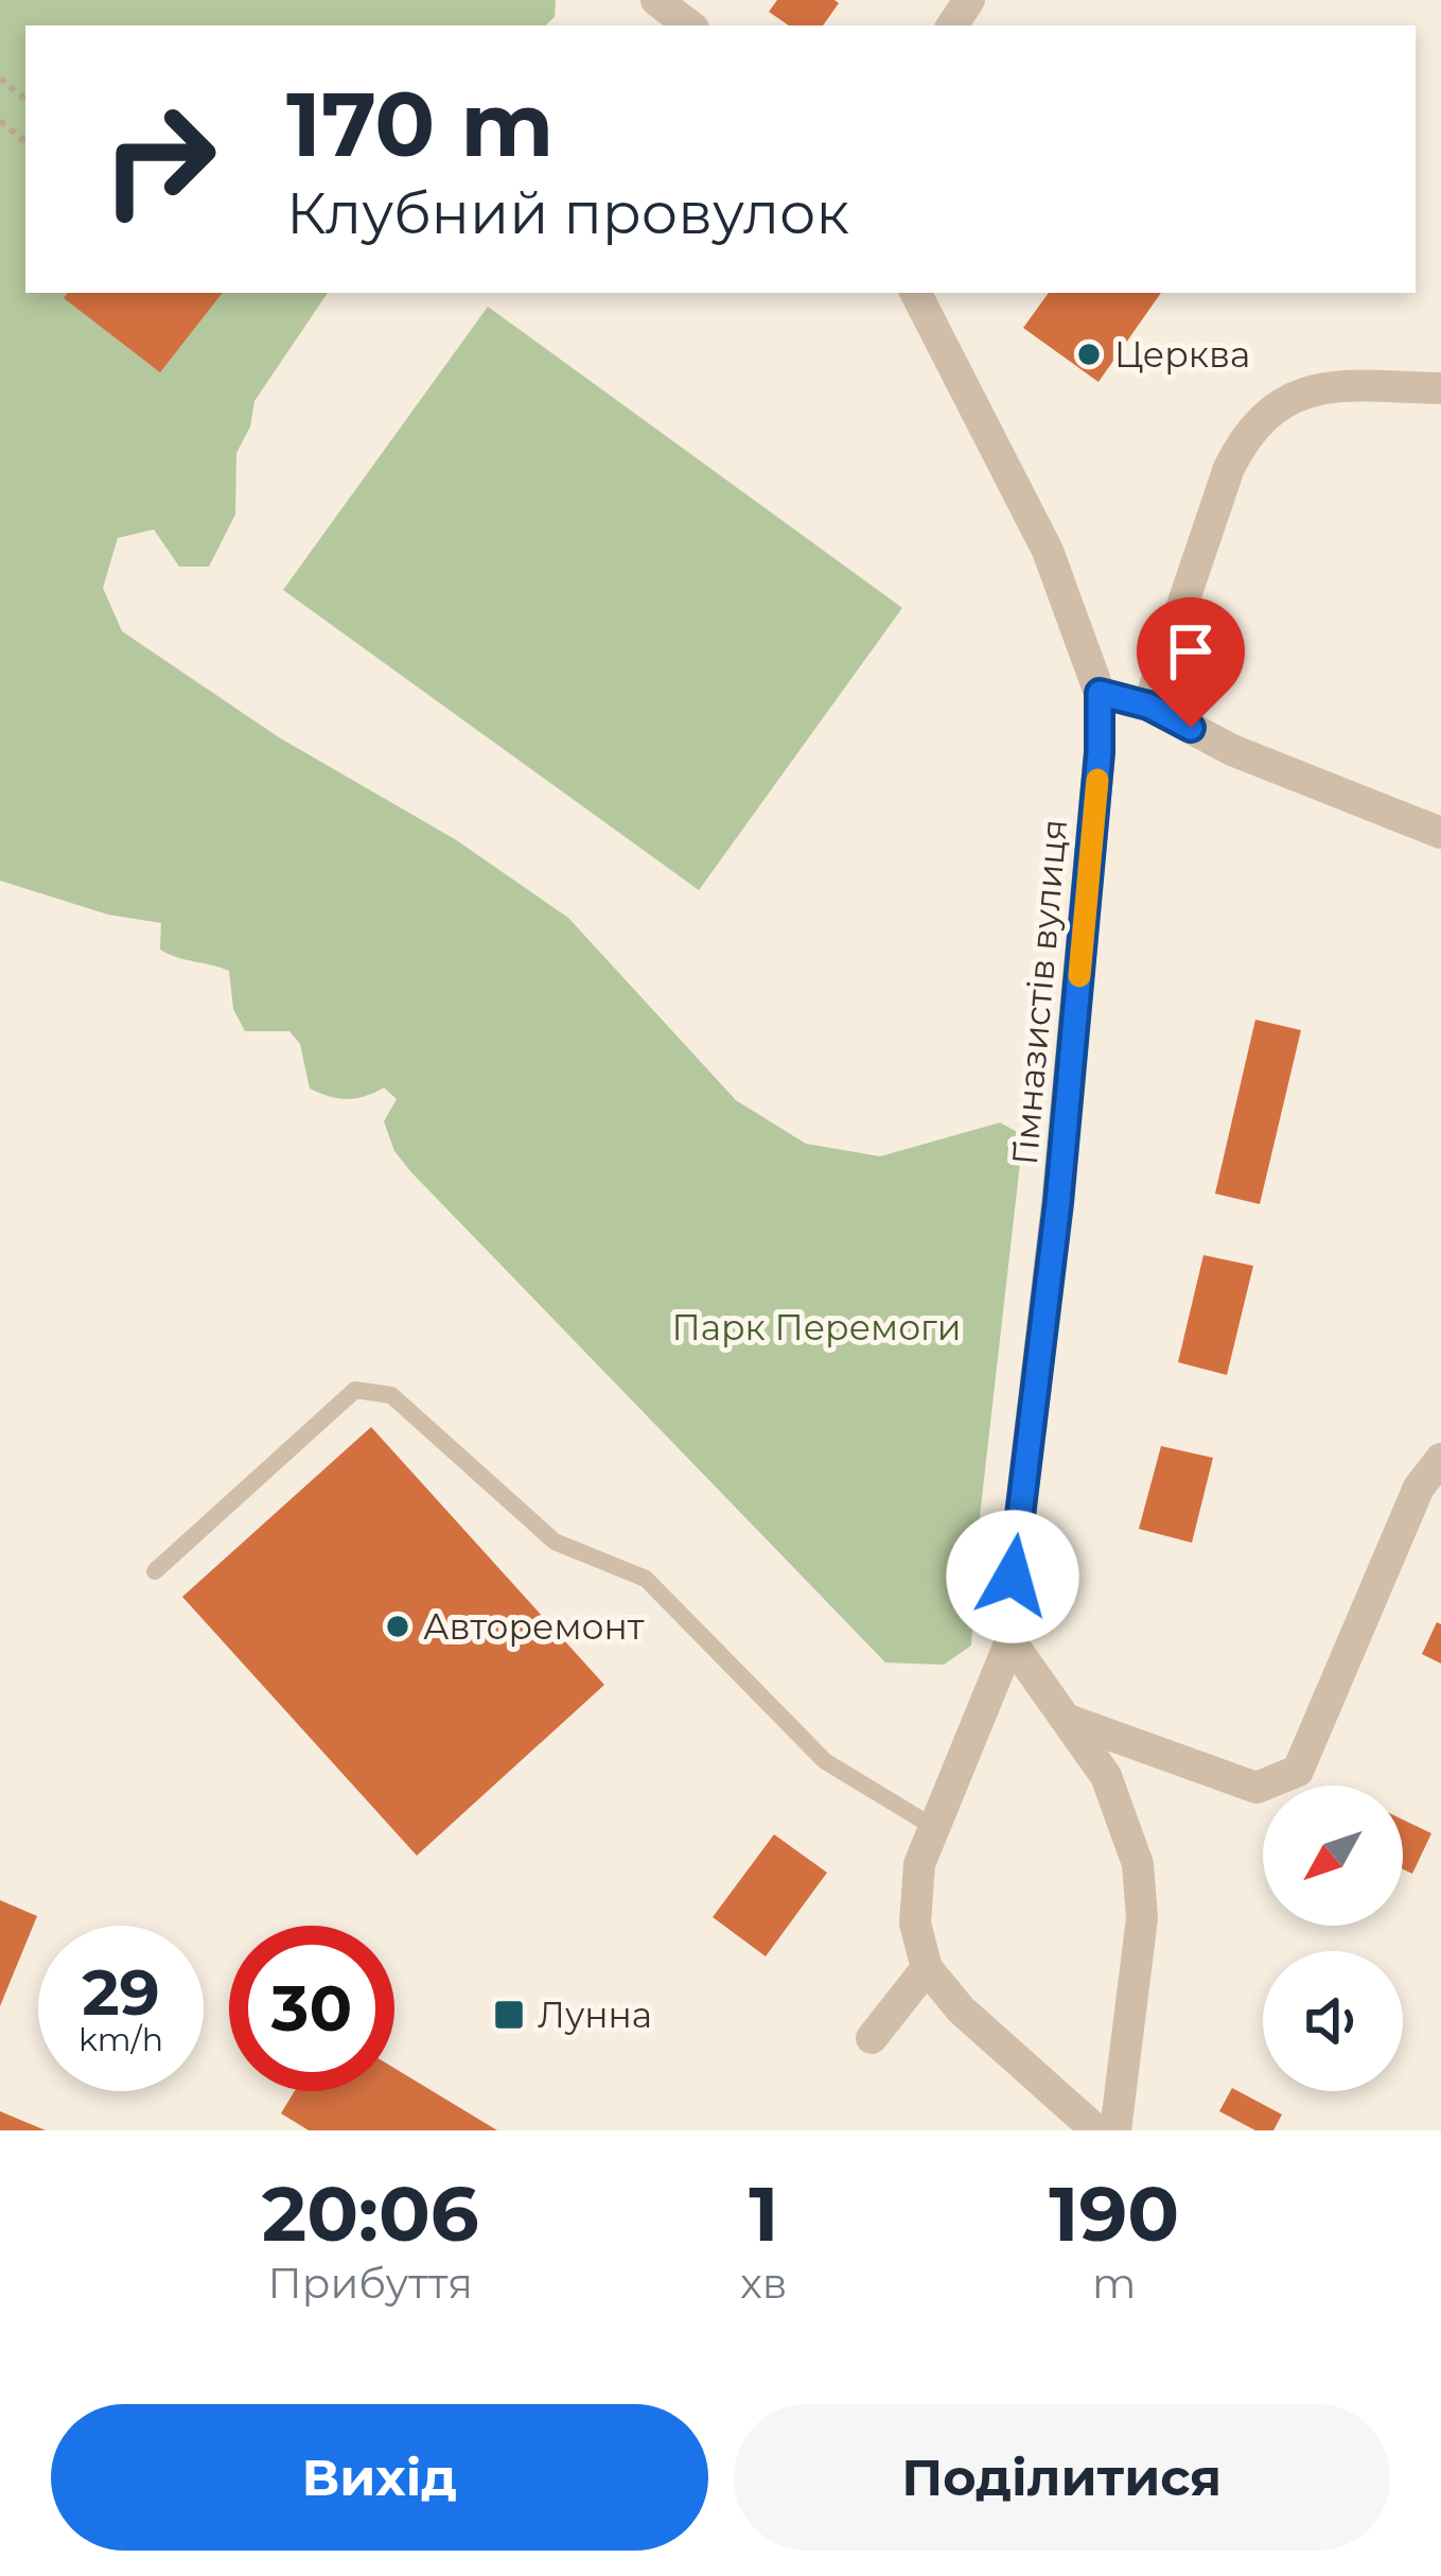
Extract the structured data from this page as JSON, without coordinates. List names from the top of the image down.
{
  "streets": {
    "street": ["Гімназистів вулиця"]
  },
  "parks": ["Парк Перемоги"],
  "places": {
    "other": ["Церква", "Авторемонт"],
    "transit": ["Лунна"]
  },
  "north": "bottom left",
  "page": {
    "turn": ["170 m", "Клубний провулок"],
    "speed": "29 km/h",
    "limit": "30",
    "eta": [
      "20:06",
      "Прибуття",
      "1",
      "хв",
      "190",
      "m"
    ],
    "buttons": ["Вихід", "Поділитися"]
  }
}
